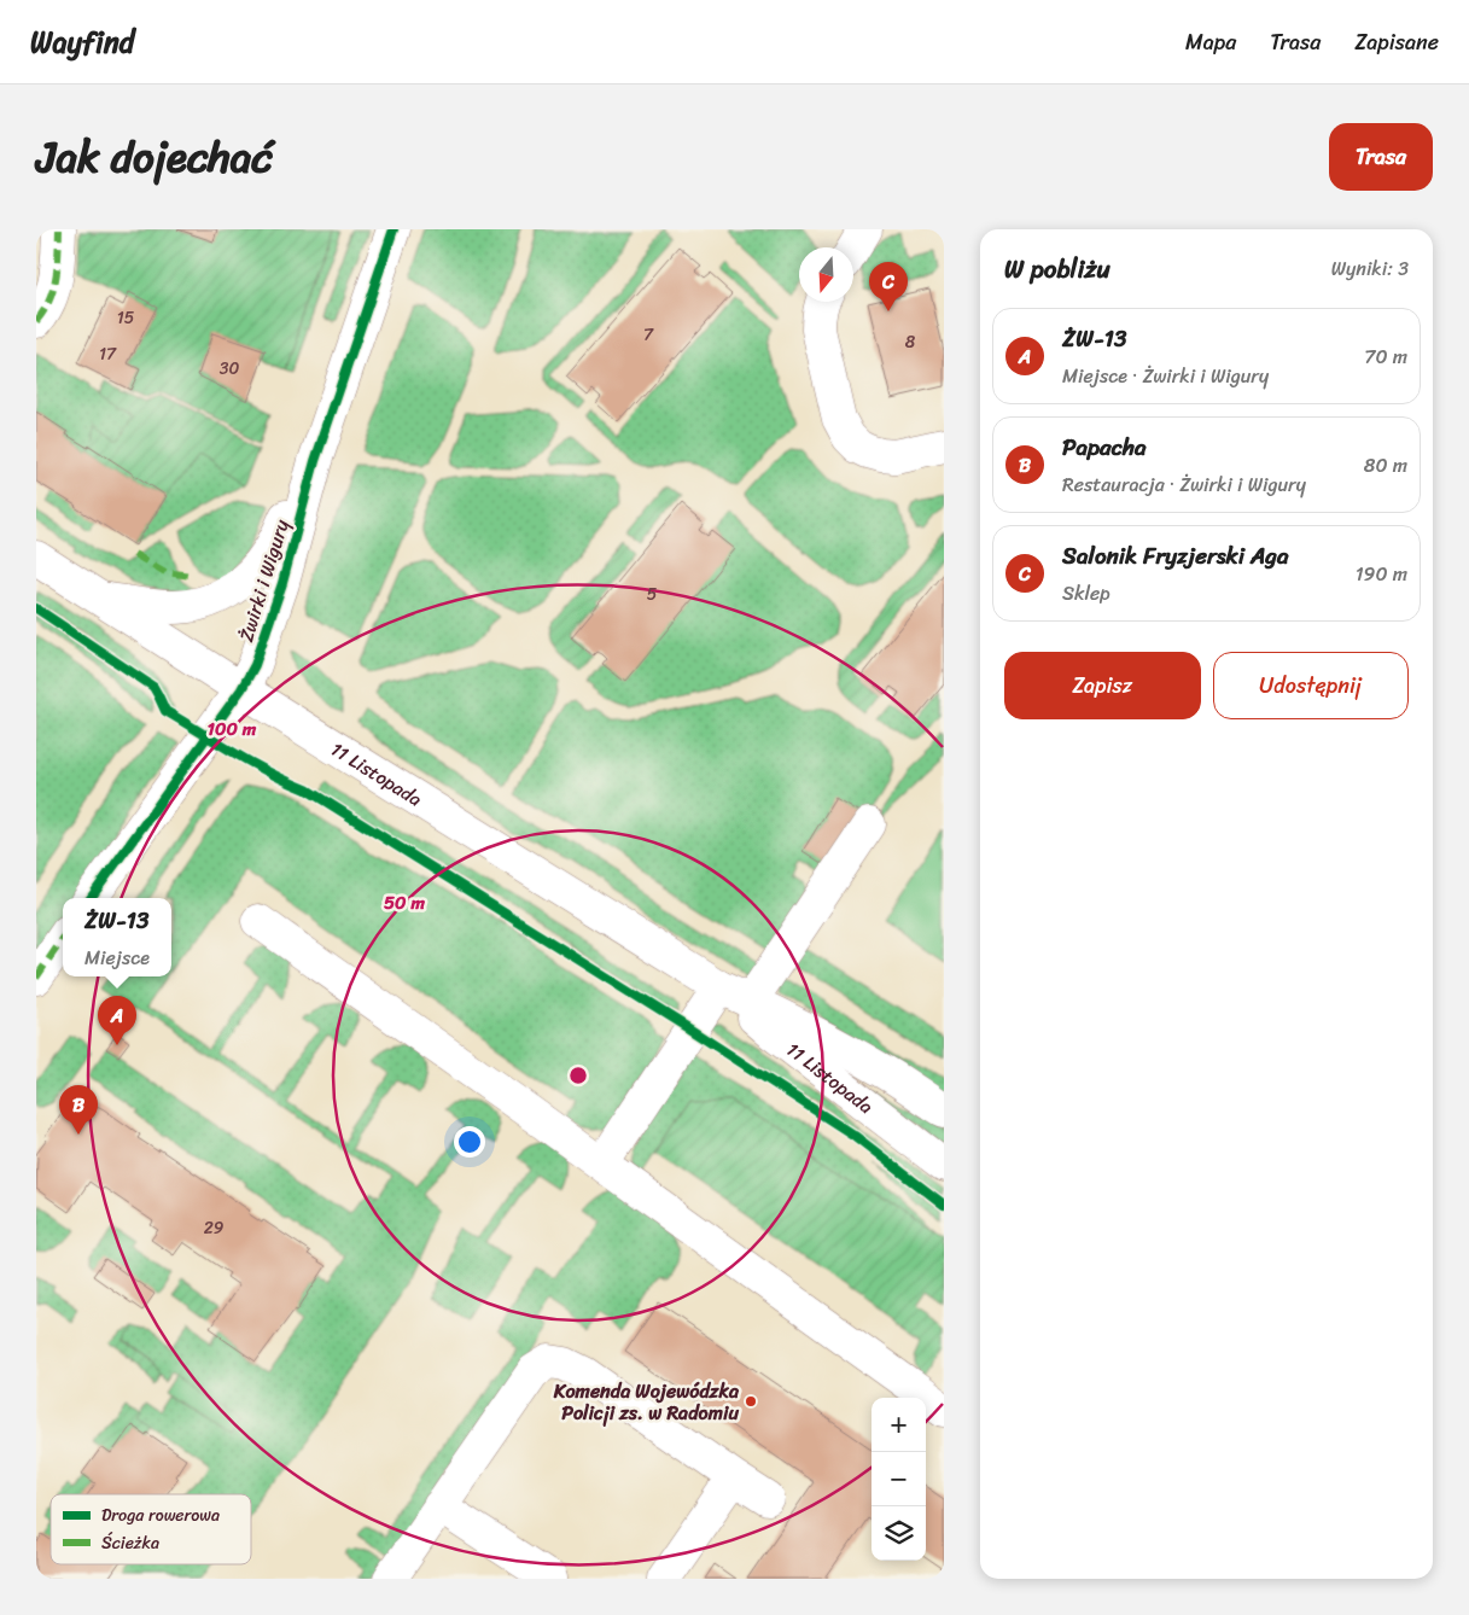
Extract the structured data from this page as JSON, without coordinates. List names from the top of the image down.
{
  "streets": {
    "street": ["Żwirki i Wigury", "11 Listopada"]
  },
  "crossings": [
    ["Żwirki i Wigury", "11 Listopada"]
  ],
  "places": ["Komenda Wojewódzka Policji zs. w Radomiu"],
  "house_numbers": [
    "15",
    "7",
    "8",
    "17",
    "30",
    "5",
    "29"
  ],
  "legend": ["Droga rowerowa", "Ścieżka"],
  "north": "bottom",
  "page": {
    "header": "Wayfind",
    "nav": ["Mapa", "Trasa", "Zapisane"],
    "title": "Jak dojechać",
    "buttons": [
      "Trasa",
      ["Zapisz", "Udostępnij"]
    ],
    "heading": ["W pobliżu", "Wyniki: 3"],
    "pins": ["C", "A", "B"],
    "list": [
      {
        "mark": "A",
        "name": "ŻW-13",
        "note": "Miejsce · Żwirki i Wigury",
        "value": "70 m"
      },
      {
        "mark": "B",
        "name": "Papacha",
        "note": "Restauracja · Żwirki i Wigury",
        "value": "80 m"
      },
      {
        "mark": "C",
        "name": "Salonik Fryzjerski Aga",
        "note": "Sklep",
        "value": "190 m"
      }
    ],
    "popup": ["ŻW-13", "Miejsce"],
    "map_buttons": ["+", "−"]
  },
  "rings": ["100 m", "50 m"]
}
